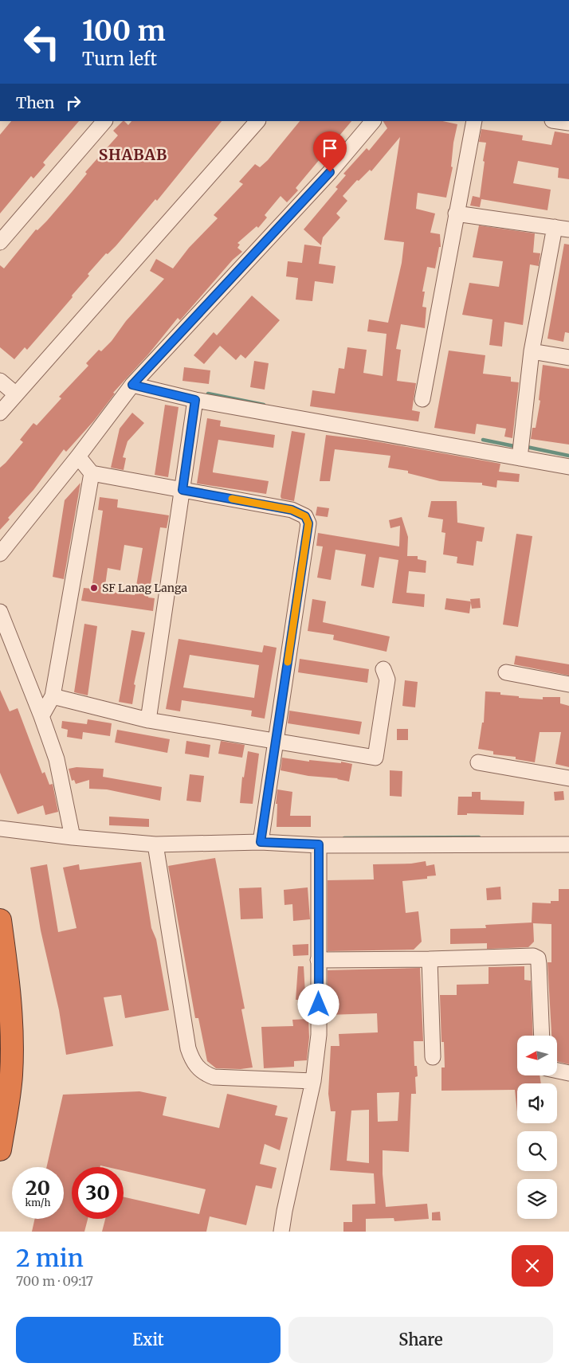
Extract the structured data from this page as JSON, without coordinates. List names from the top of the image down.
{
  "districts": ["SHABAB"],
  "places": ["SF Lanag Langa"],
  "north": "left",
  "page": {
    "turn": ["100 m", "Turn left"],
    "then": "Then",
    "speed": "20 km/h",
    "limit": "30",
    "heading": ["2 min", "700 m · 09:17"],
    "buttons": ["Exit", "Share"]
  }
}
